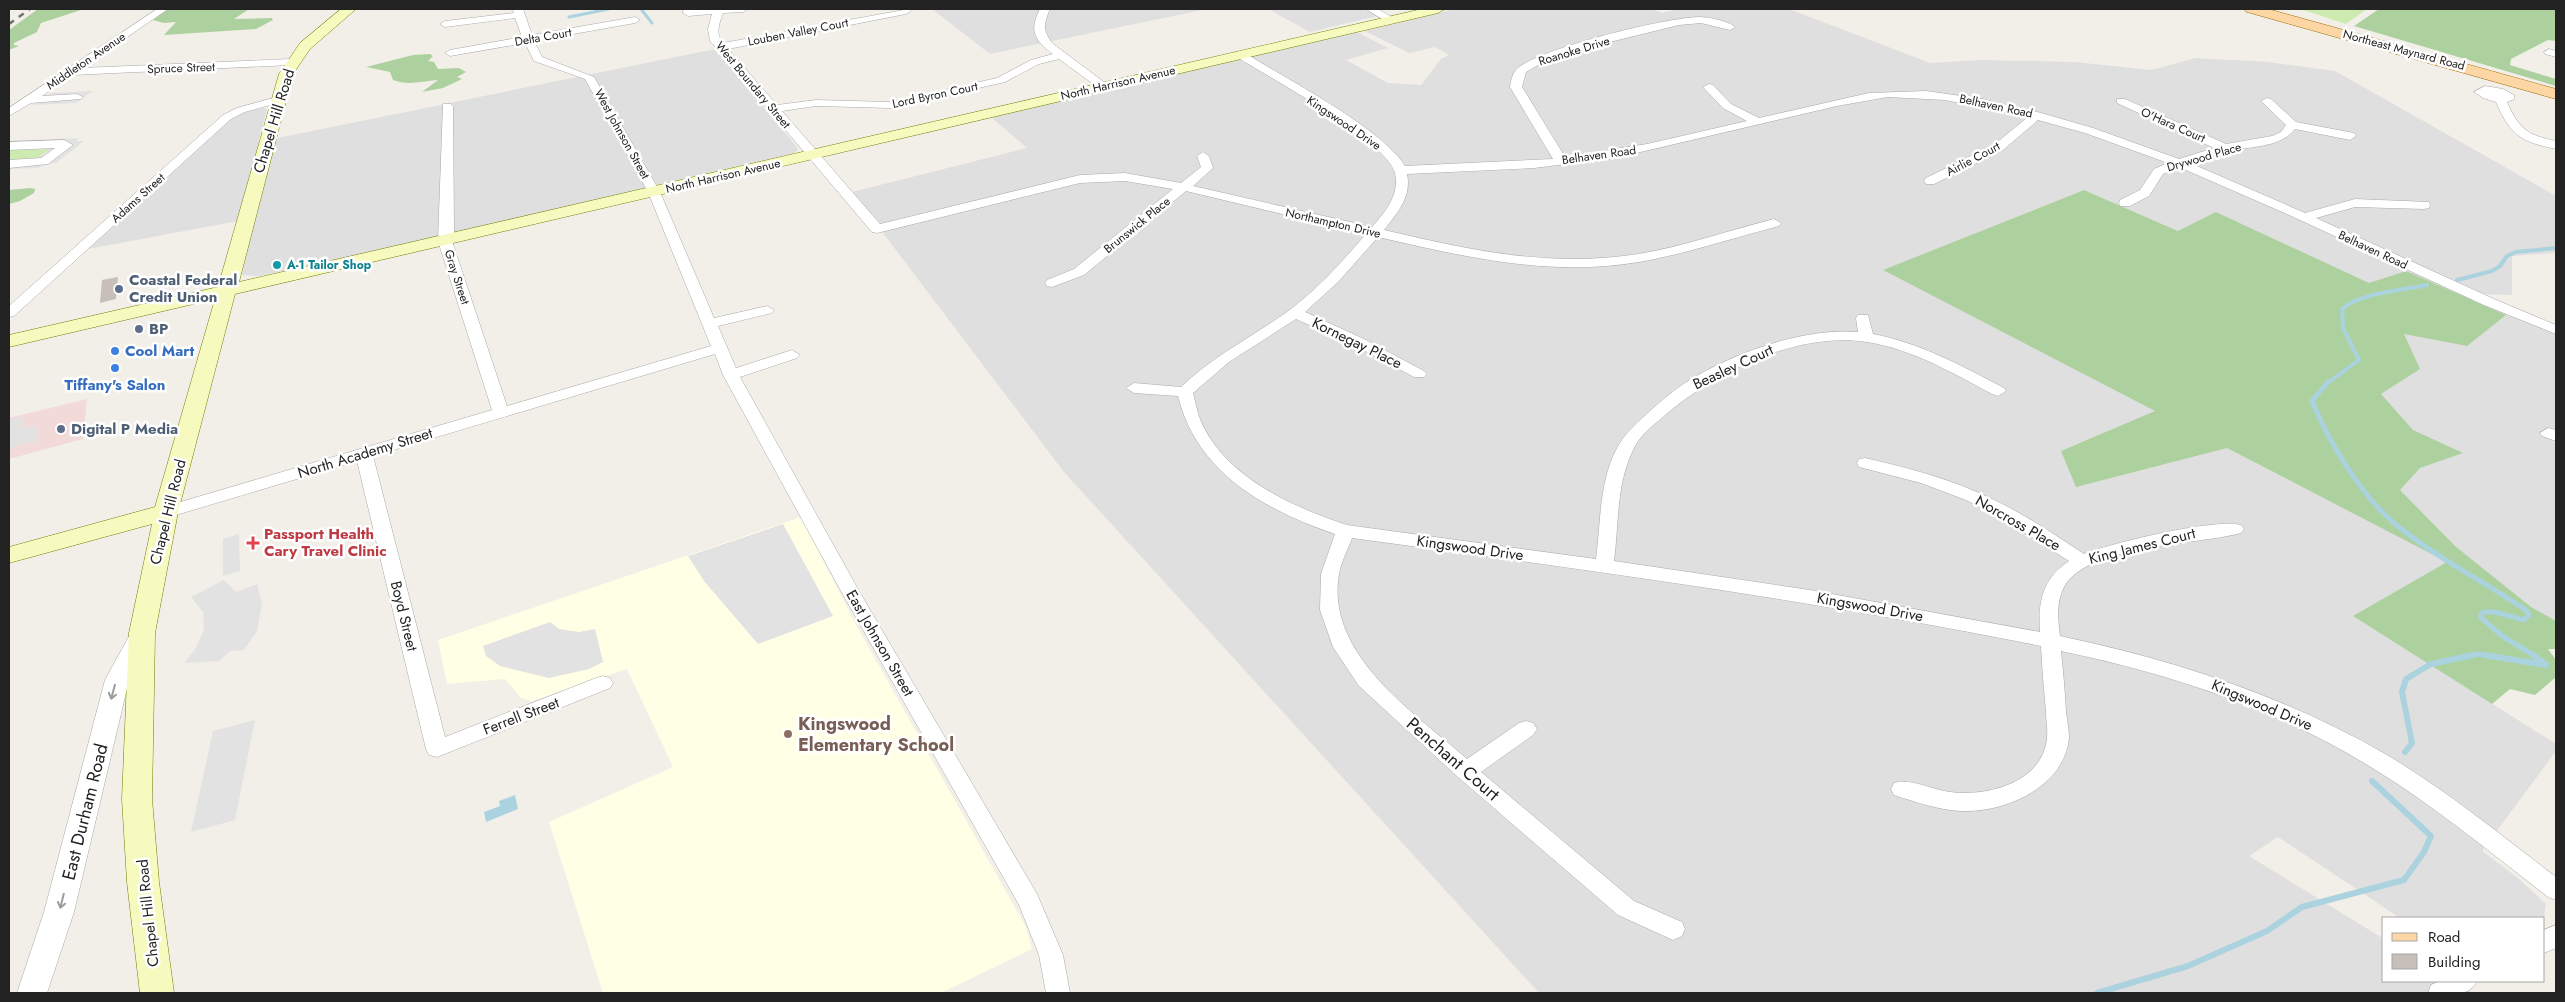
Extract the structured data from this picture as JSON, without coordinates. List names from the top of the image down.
{
  "streets": {
    "main road": [
      "Northeast Maynard Road",
      "North Harrison Avenue",
      "Chapel Hill Road",
      "North Academy Street"
    ],
    "street": [
      "Louben Valley Court",
      "Delta Court",
      "Roanoke Drive",
      "Middleton Avenue",
      "Spruce Street",
      "West Boundary Street",
      "Lord Byron Court",
      "Belhaven Road",
      "Kingswood Drive",
      "O'Hara Court",
      "West Johnson Street",
      "Drywood Place",
      "Airlie Court",
      "Adams Street",
      "Northampton Drive",
      "Brunswick Place",
      "Gray Street",
      "Kornegay Place",
      "Beasley Court",
      "Norcross Place",
      "King James Court",
      "Boyd Street",
      "East Johnson Street",
      "Ferrell Street",
      "Penchant Court",
      "East Durham Road"
    ]
  },
  "crossings": [
    ["Louben Valley Court", "West Boundary Street"],
    ["Delta Court", "West Johnson Street"],
    ["Roanoke Drive", "Belhaven Road"],
    ["Middleton Avenue", "Spruce Street"],
    ["Spruce Street", "Chapel Hill Road"],
    ["North Harrison Avenue", "West Boundary Street"],
    ["North Harrison Avenue", "Chapel Hill Road"],
    ["North Harrison Avenue", "Kingswood Drive"],
    ["North Harrison Avenue", "West Johnson Street"],
    ["North Harrison Avenue", "Gray Street"],
    ["West Boundary Street", "Lord Byron Court"],
    ["West Boundary Street", "Northampton Drive"],
    ["Belhaven Road", "Kingswood Drive"],
    ["Belhaven Road", "Drywood Place"],
    ["Belhaven Road", "Airlie Court"],
    ["Chapel Hill Road", "Adams Street"],
    ["Chapel Hill Road", "North Academy Street"],
    ["Chapel Hill Road", "East Durham Road"],
    ["Kingswood Drive", "Beasley Court"],
    ["Kingswood Drive", "King James Court"],
    ["Kingswood Drive", "Penchant Court"],
    ["O'Hara Court", "Drywood Place"],
    ["West Johnson Street", "North Academy Street"],
    ["West Johnson Street", "East Johnson Street"],
    ["Northampton Drive", "Brunswick Place"],
    ["Gray Street", "North Academy Street"],
    ["North Academy Street", "Boyd Street"],
    ["North Academy Street", "East Johnson Street"],
    ["Norcross Place", "King James Court"],
    ["Boyd Street", "Ferrell Street"]
  ],
  "one_way": ["East Durham Road"],
  "places": {
    "other": [
      "A-1 Tailor Shop",
      "Coastal Federal Credit Union",
      "BP",
      "Cool Mart",
      "Tiffany's Salon",
      "Digital P Media",
      "Kingswood Elementary School"
    ],
    "health": ["Passport Health Cary Travel Clinic"]
  },
  "legend": ["Road", "Building"]
}
